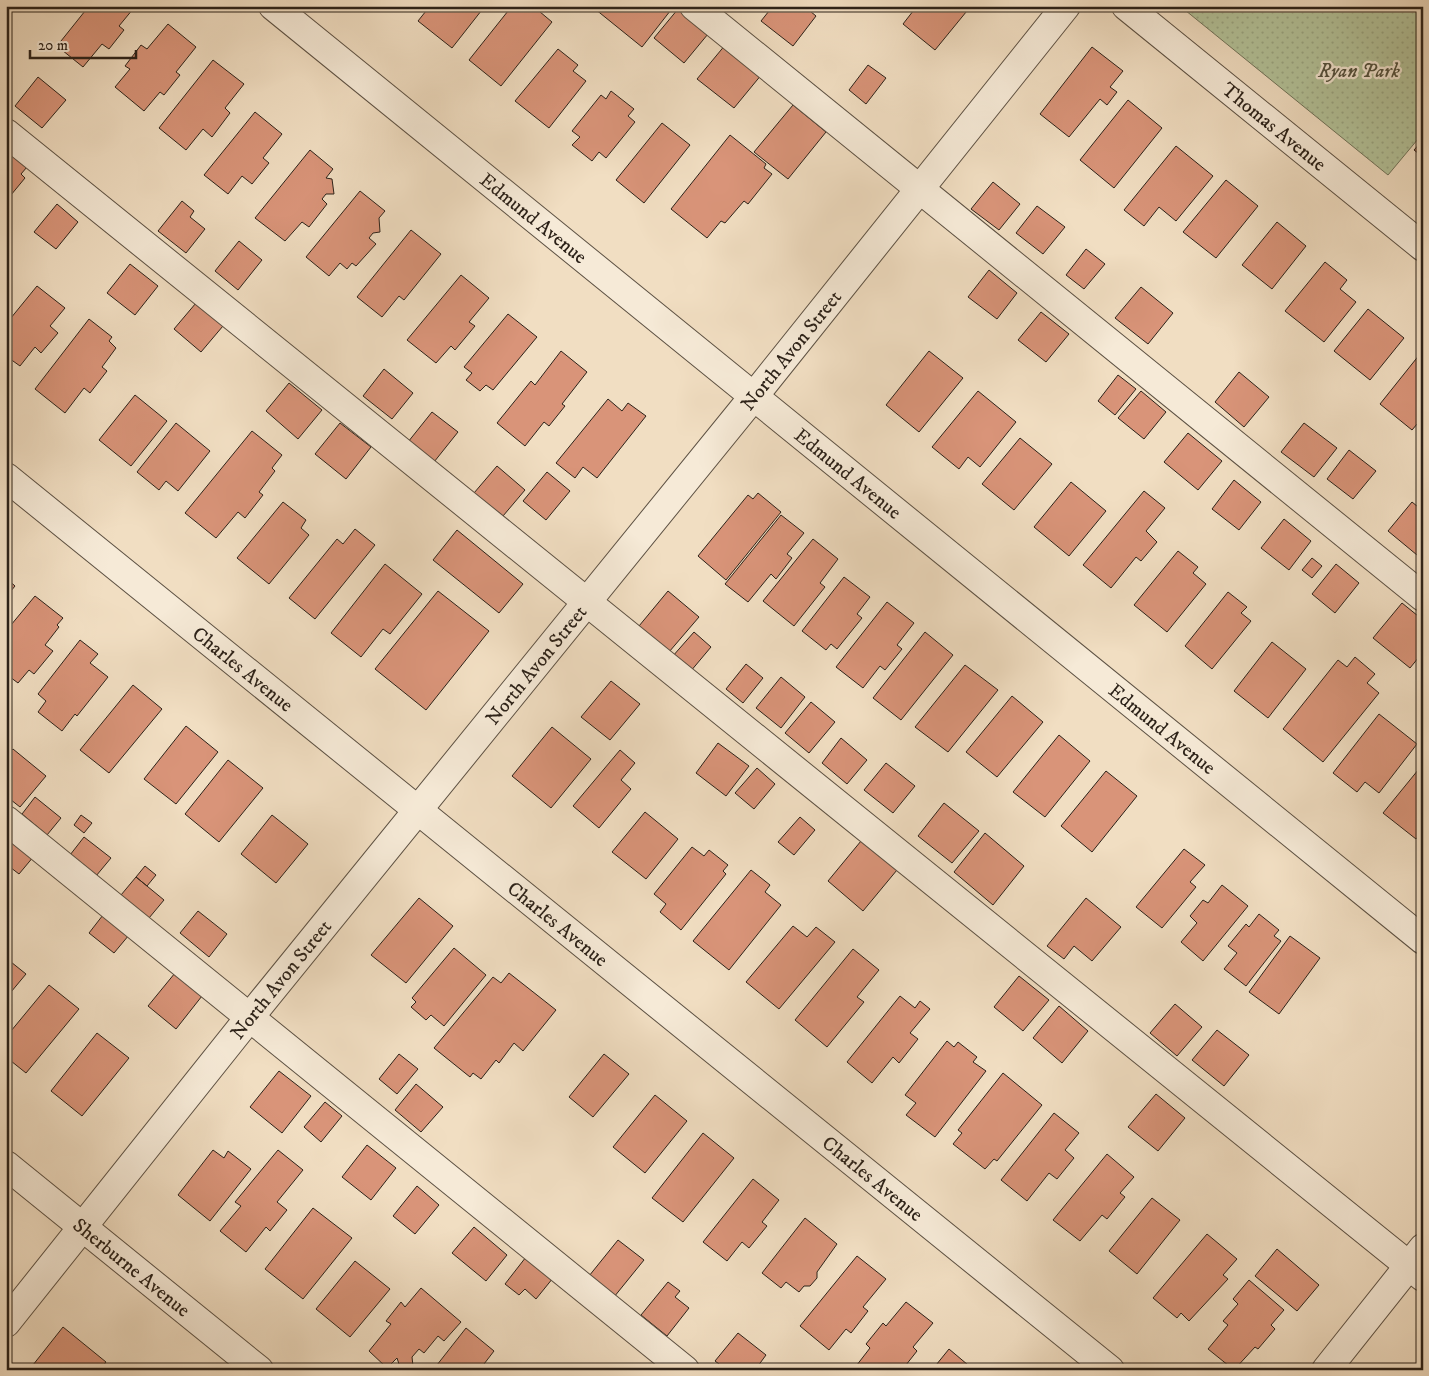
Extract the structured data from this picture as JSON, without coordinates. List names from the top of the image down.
{
  "streets": {
    "street": [
      "Thomas Avenue",
      "Edmund Avenue",
      "North Avon Street",
      "Charles Avenue",
      "Sherburne Avenue"
    ]
  },
  "crossings": [
    ["Edmund Avenue", "North Avon Street"],
    ["North Avon Street", "Charles Avenue"],
    ["North Avon Street", "Sherburne Avenue"]
  ],
  "parks": ["Ryan Park"],
  "scale_bar": "20 m"
}
